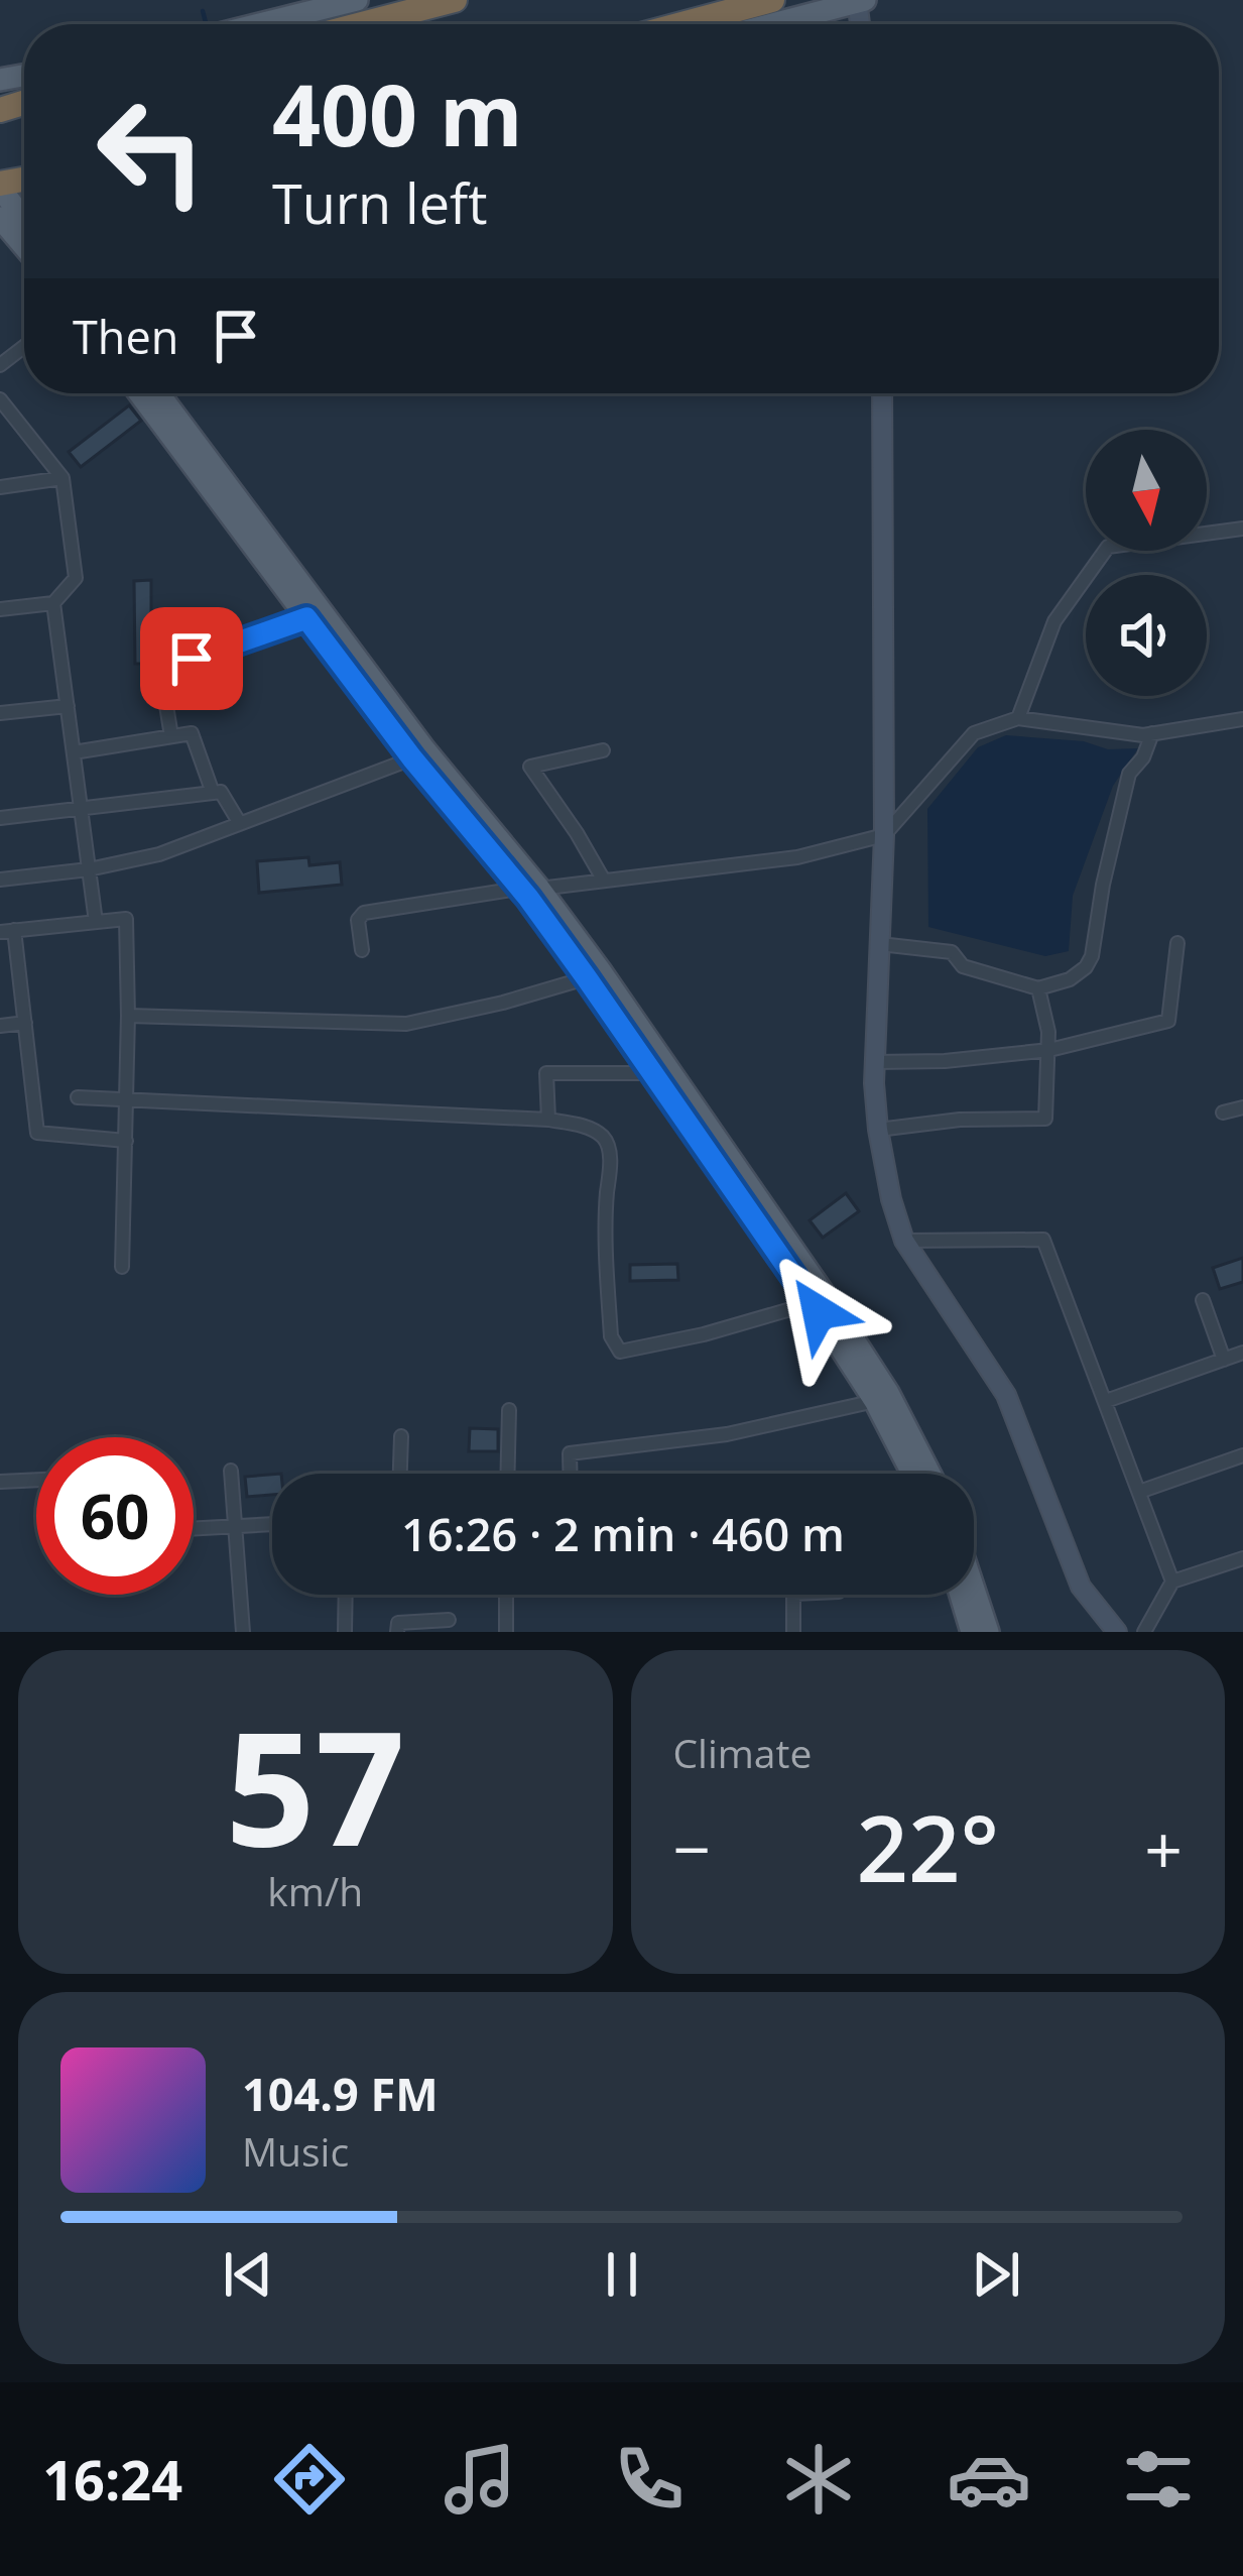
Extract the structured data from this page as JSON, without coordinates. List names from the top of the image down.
{
  "north": "bottom",
  "page": {
    "turn": ["400 m", "Turn left"],
    "then": "Then",
    "limit": "60",
    "trip": "16:26 · 2 min · 460 m",
    "tile": [
      ["57", "km/h"],
      "Climate"
    ],
    "heat": ["−", "22°", "+"],
    "song": ["104.9 FM", "Music"],
    "tabs": "16:24"
  }
}
